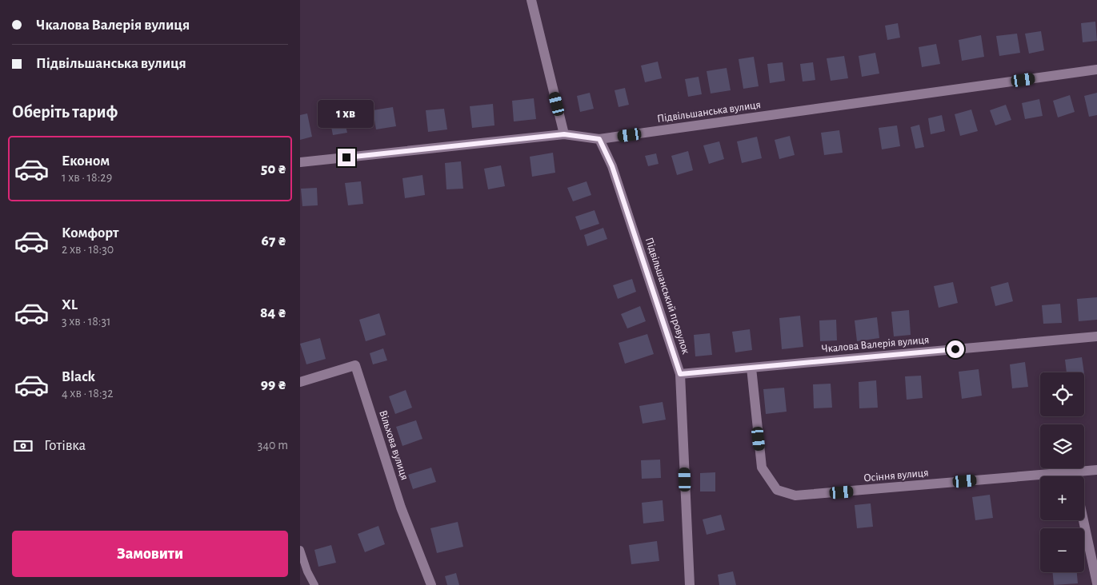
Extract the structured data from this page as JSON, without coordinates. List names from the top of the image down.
{
  "streets": {
    "street": [
      "Підвільшанська вулиця",
      "Підвільшанський провулок",
      "Чкалова Валерія вулиця",
      "Вільхова вулиця",
      "Осіння вулиця"
    ]
  },
  "crossings": [
    ["Підвільшанська вулиця", "Підвільшанський провулок"],
    ["Підвільшанський провулок", "Чкалова Валерія вулиця"],
    ["Чкалова Валерія вулиця", "Осіння вулиця"]
  ],
  "page": {
    "banner": ["Чкалова Валерія вулиця", "Підвільшанська вулиця"],
    "heading": "Оберіть тариф",
    "bubble": "1 хв",
    "list": [
      {
        "name": "Економ",
        "note": "1 хв · 18:29",
        "value": "50 ₴"
      },
      {
        "name": "Комфорт",
        "note": "2 хв · 18:30",
        "value": "67 ₴"
      },
      {
        "name": "XL",
        "note": "3 хв · 18:31",
        "value": "84 ₴"
      },
      {
        "name": "Black",
        "note": "4 хв · 18:32",
        "value": "99 ₴"
      }
    ],
    "map_buttons": ["+", "−"],
    "pay": ["Готівка", "340 m"],
    "buttons": "Замовити"
  }
}
